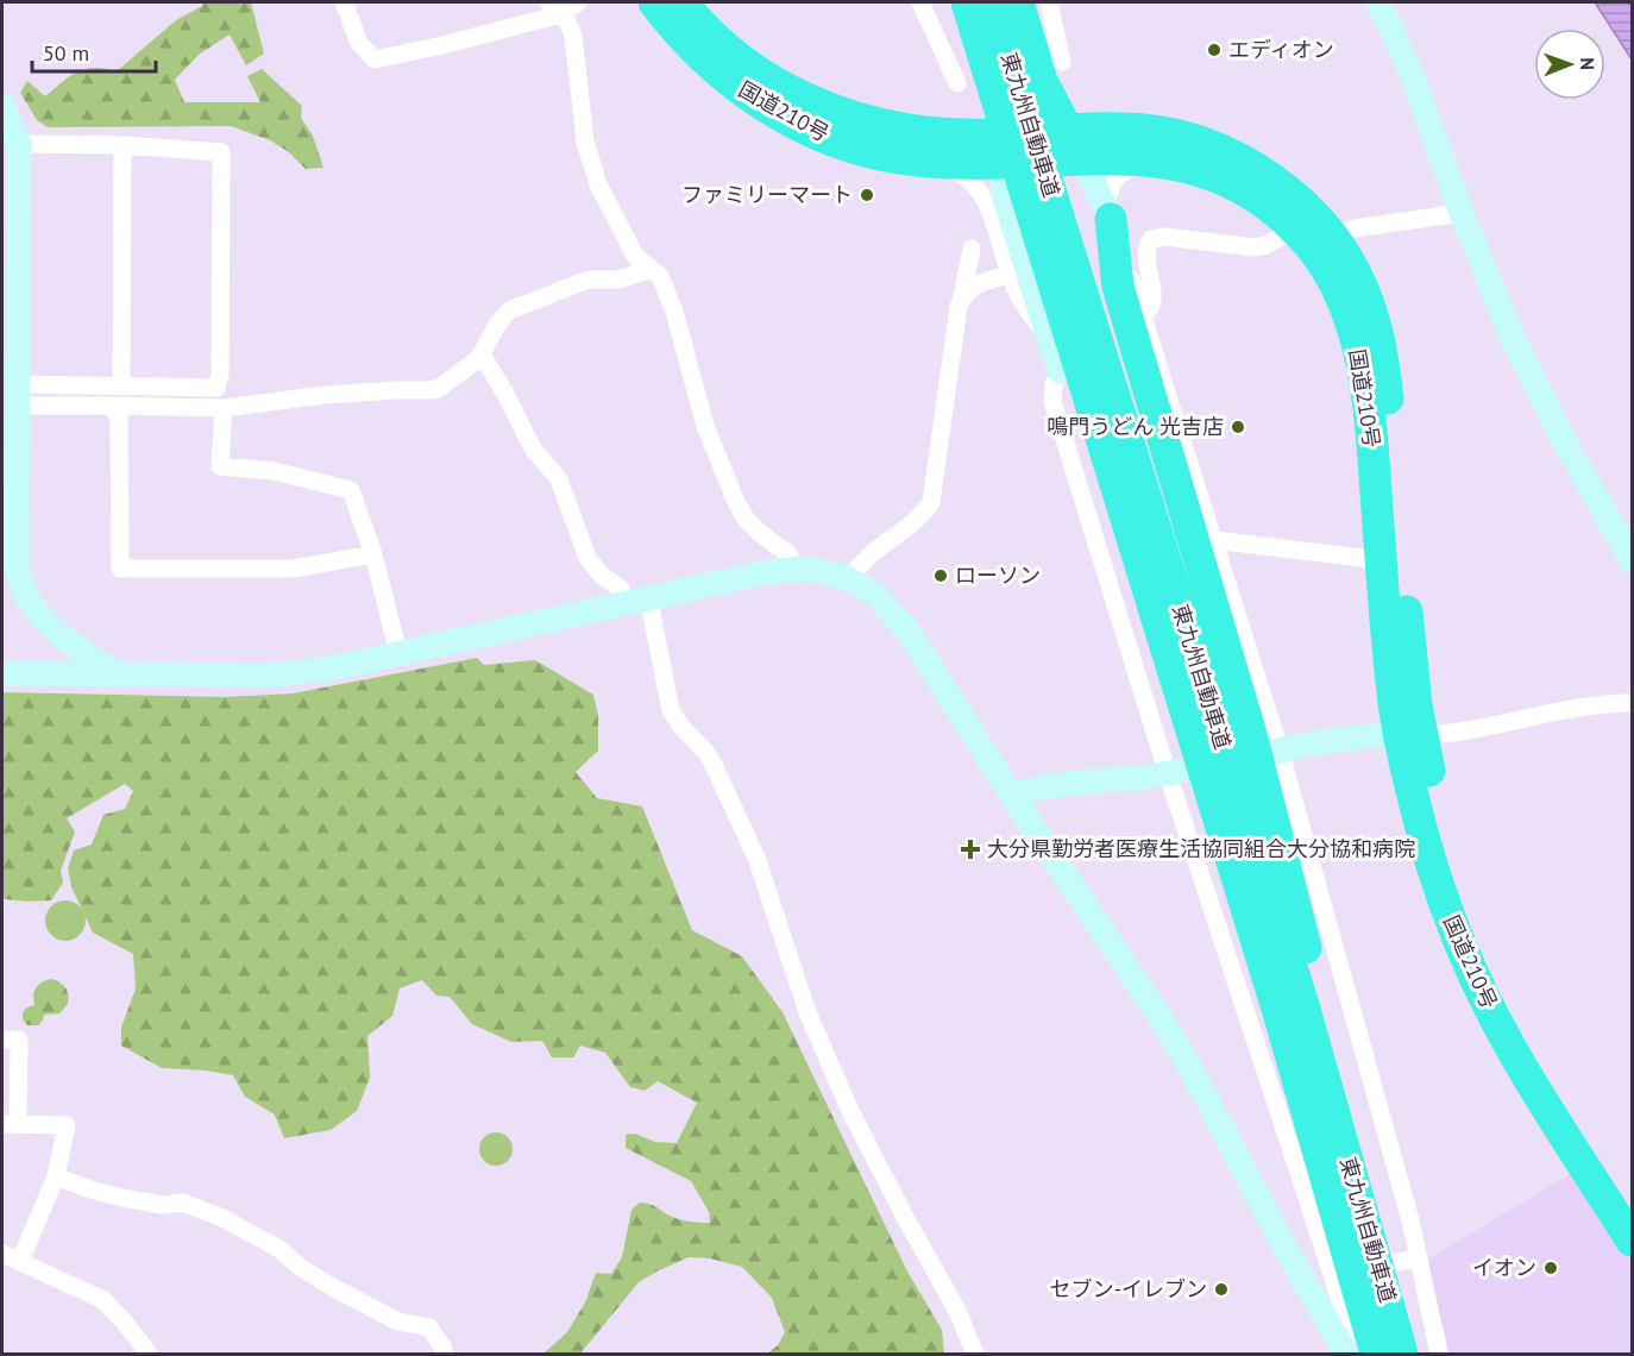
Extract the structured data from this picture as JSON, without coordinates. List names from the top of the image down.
{
  "streets": {
    "highway": ["国道210号", "東九州自動車道"]
  },
  "places": {
    "other": [
      "エディオン",
      "ファミリーマート",
      "鳴門うどん 光吉店",
      "ローソン",
      "イオン",
      "セブン-イレブン"
    ],
    "health": ["大分県勤労者医療生活協同組合大分協和病院"]
  },
  "scale_bar": "50 m",
  "north": "right"
}
